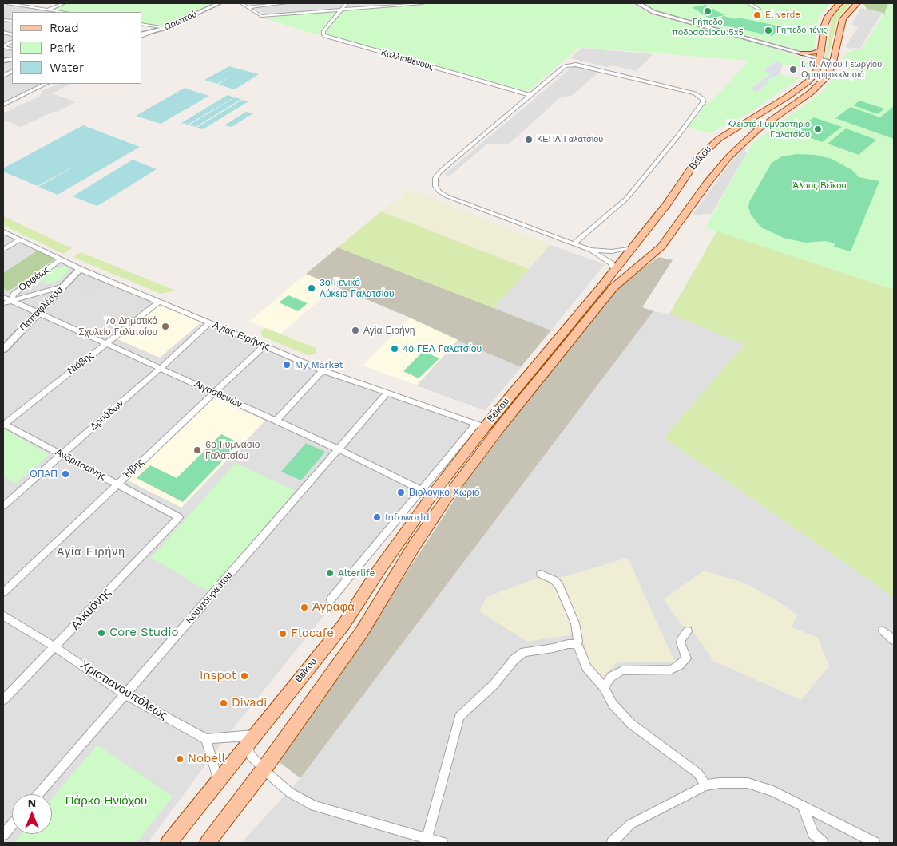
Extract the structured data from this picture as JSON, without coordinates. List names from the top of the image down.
{
  "streets": {
    "main road": ["Βεΐκου"],
    "street": [
      "Ωρωπού",
      "Καλλισθένους",
      "Ορφέως",
      "Παπαφλέσσα",
      "Αγίας Ειρήνης",
      "Νιόβης",
      "Αιγοσθενών",
      "Δρυάδων",
      "Ανδριτσαίνης",
      "Ήβης",
      "Κουντουριώτου",
      "Αλκυόνης",
      "Χριστιανουπόλεως"
    ]
  },
  "crossings": [
    ["Βεΐκου", "Αγίας Ειρήνης"],
    ["Βεΐκου", "Αιγοσθενών"],
    ["Ορφέως", "Αγίας Ειρήνης"],
    ["Ορφέως", "Αιγοσθενών"],
    ["Παπαφλέσσα", "Αγίας Ειρήνης"],
    ["Παπαφλέσσα", "Αιγοσθενών"],
    ["Αγίας Ειρήνης", "Νιόβης"],
    ["Αγίας Ειρήνης", "Δρυάδων"],
    ["Αγίας Ειρήνης", "Ήβης"],
    ["Αγίας Ειρήνης", "Κουντουριώτου"],
    ["Νιόβης", "Αιγοσθενών"],
    ["Νιόβης", "Ανδριτσαίνης"],
    ["Αιγοσθενών", "Δρυάδων"],
    ["Αιγοσθενών", "Ήβης"],
    ["Αιγοσθενών", "Κουντουριώτου"],
    ["Δρυάδων", "Ανδριτσαίνης"],
    ["Ανδριτσαίνης", "Ήβης"],
    ["Ανδριτσαίνης", "Αλκυόνης"],
    ["Κουντουριώτου", "Χριστιανουπόλεως"],
    ["Αλκυόνης", "Χριστιανουπόλεως"]
  ],
  "districts": ["Αγία Ειρήνη"],
  "parks": ["Άλσος Βεΐκου", "Πάρκο Ηνιόχου"],
  "places": [
    "Γήπεδο ποδοσφαίρου 5x5",
    "El verde",
    "Γήπεδο τένις",
    "Ι. Ν. Αγίου Γεωργίου Ομορφοκκλησιά",
    "Κλειστό Γυμναστήριο Γαλατσίου",
    "ΚΕΠΑ Γαλατσίου",
    "3ο Γενικό Λύκειο Γαλατσίου",
    "7ο Δημοτικό Σχολείο Γαλατσίου",
    "Αγία Ειρήνη",
    "4ο ΓΕΛ Γαλατσίου",
    "My Market",
    "6ο Γυμνάσιο Γαλατσίου",
    "ΟΠΑΠ",
    "Βιολογικό Χωριό",
    "Infoworld",
    "Alterlife",
    "Άγραφα",
    "Core Studio",
    "Flocafe",
    "Inspot",
    "Divadi",
    "Nobell"
  ],
  "legend": ["Road", "Park", "Water"],
  "north": "top"
}
